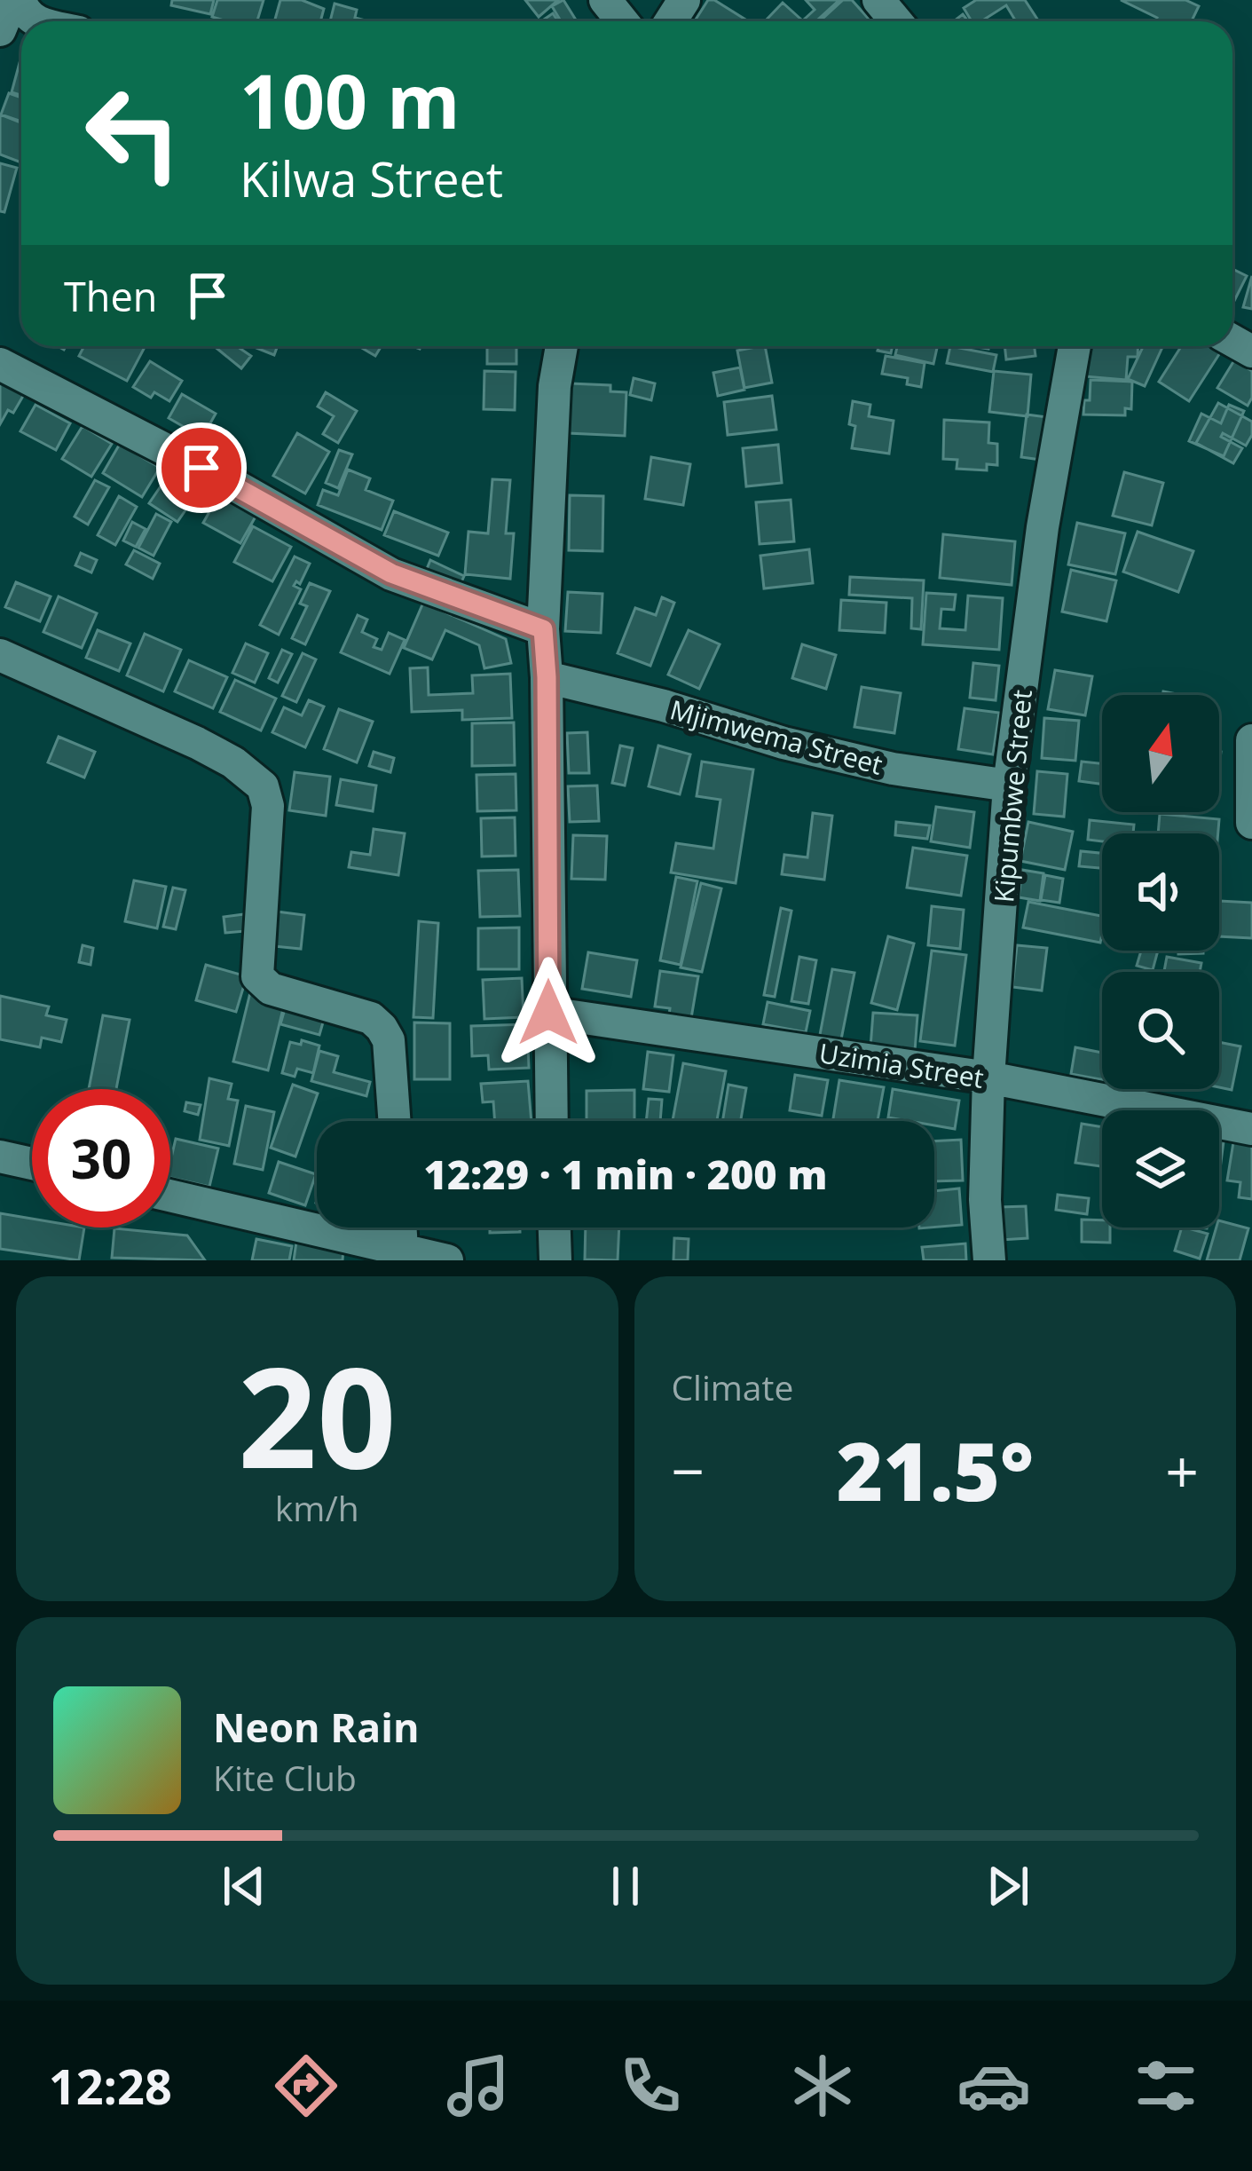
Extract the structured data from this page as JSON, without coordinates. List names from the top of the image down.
{
  "streets": {
    "street": ["Mjimwema Street", "Kipumbwe Street", "Uzimia Street"]
  },
  "crossings": [
    ["Mjimwema Street", "Kipumbwe Street"],
    ["Kipumbwe Street", "Uzimia Street"]
  ],
  "north": "top",
  "page": {
    "turn": ["100 m", "Kilwa Street"],
    "then": "Then",
    "limit": "30",
    "trip": "12:29 · 1 min · 200 m",
    "tile": [
      ["20", "km/h"],
      "Climate"
    ],
    "heat": ["−", "21.5°", "+"],
    "song": ["Neon Rain", "Kite Club"],
    "tabs": "12:28"
  }
}
